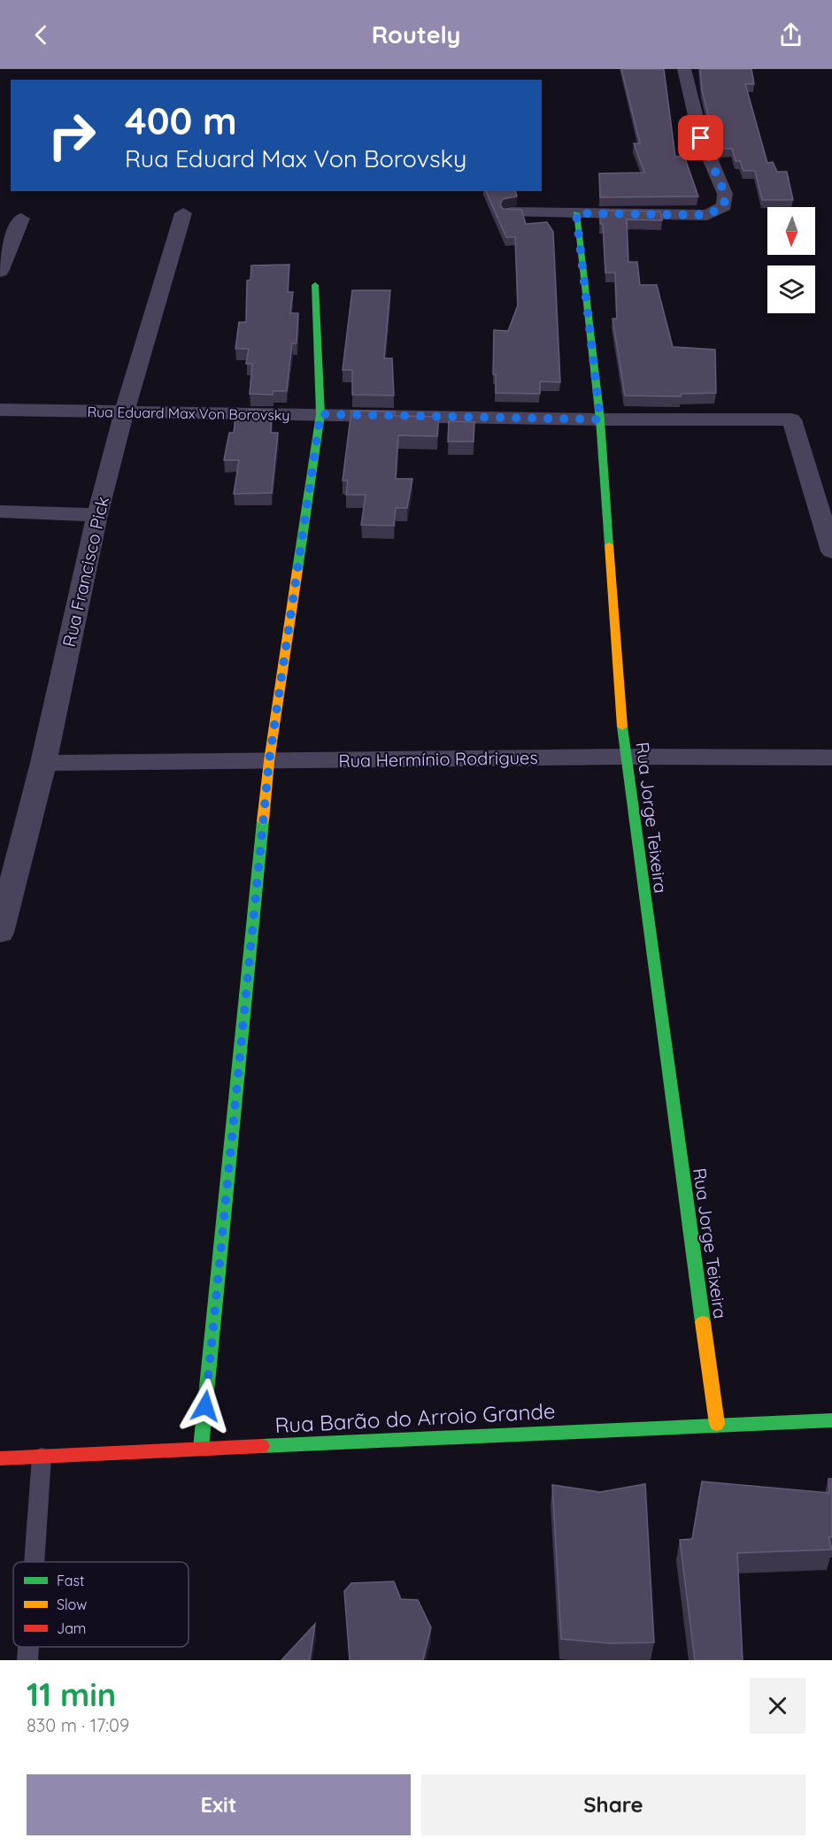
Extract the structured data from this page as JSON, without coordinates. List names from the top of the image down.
{
  "streets": {
    "street": [
      "Rua Eduard Max Von Borovsky",
      "Rua Francisco Pick",
      "Rua Hermínio Rodrigues",
      "Rua Jorge Teixeira",
      "Rua Barão do Arroio Grande"
    ]
  },
  "crossings": [
    ["Rua Eduard Max Von Borovsky", "Rua Francisco Pick"],
    ["Rua Eduard Max Von Borovsky", "Rua Jorge Teixeira"],
    ["Rua Francisco Pick", "Rua Hermínio Rodrigues"],
    ["Rua Hermínio Rodrigues", "Rua Jorge Teixeira"],
    ["Rua Jorge Teixeira", "Rua Barão do Arroio Grande"]
  ],
  "legend": ["Fast", "Slow", "Jam"],
  "north": "bottom",
  "page": {
    "header": "Routely",
    "turn": ["400 m", "Rua Eduard Max Von Borovsky"],
    "heading": ["11 min", "830 m · 17:09"],
    "buttons": ["Exit", "Share"]
  }
}
